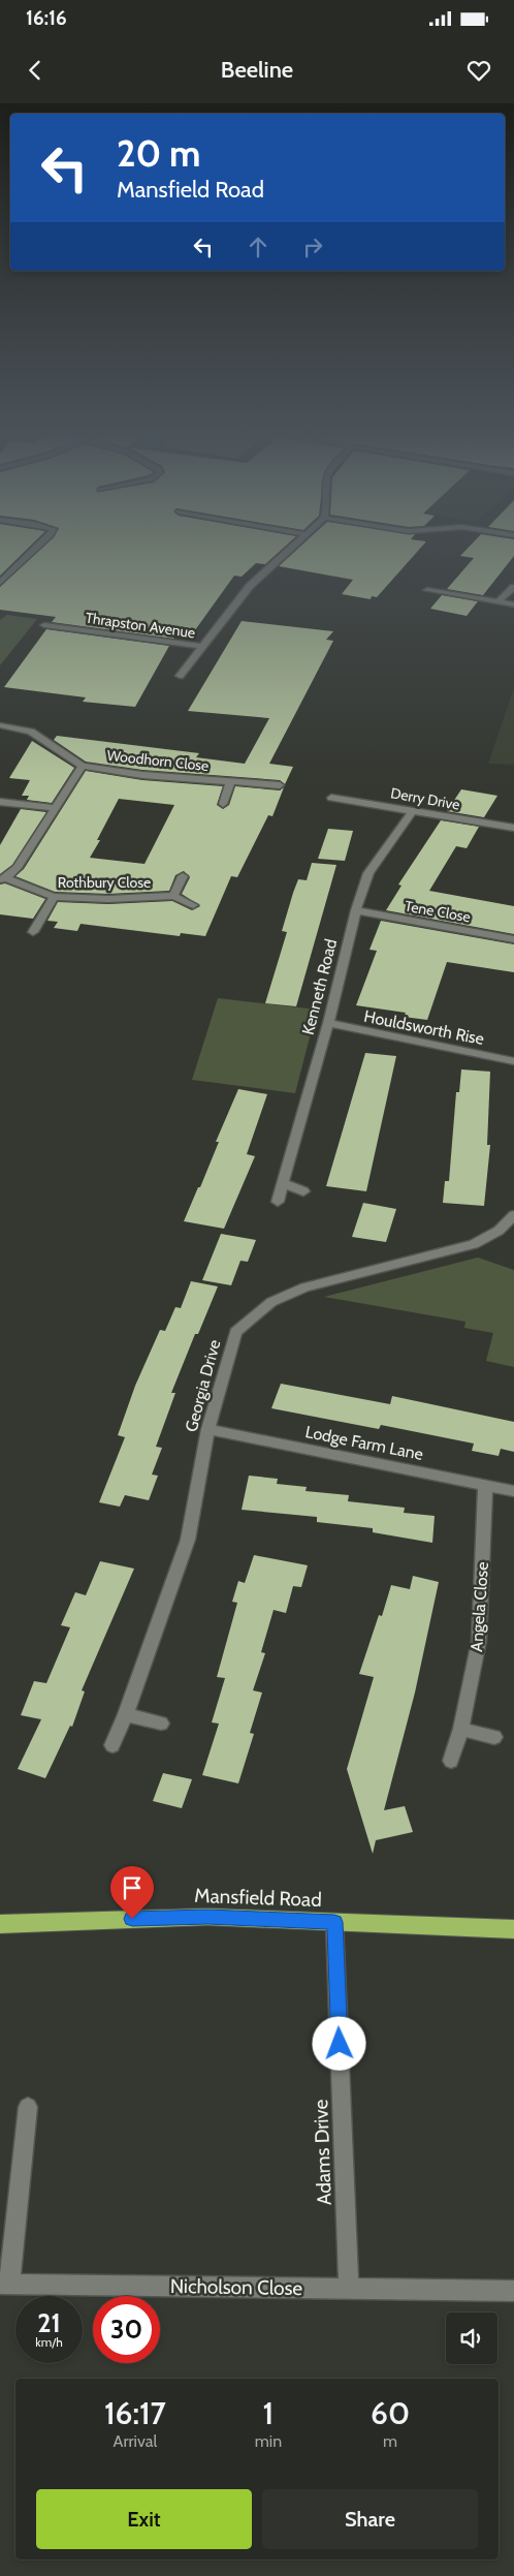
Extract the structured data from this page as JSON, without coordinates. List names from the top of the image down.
{
  "streets": {
    "highway": ["Mansfield Road"],
    "street": [
      "Thrapston Avenue",
      "Woodhorn Close",
      "Derry Drive",
      "Rothbury Close",
      "Tene Close",
      "Kenneth Road",
      "Houldsworth Rise",
      "Georgia Drive",
      "Lodge Farm Lane",
      "Angela Close",
      "Adams Drive",
      "Nicholson Close"
    ]
  },
  "crossings": [
    ["Derry Drive", "Kenneth Road"],
    ["Tene Close", "Kenneth Road"],
    ["Kenneth Road", "Houldsworth Rise"],
    ["Georgia Drive", "Lodge Farm Lane"],
    ["Lodge Farm Lane", "Angela Close"],
    ["Mansfield Road", "Adams Drive"],
    ["Adams Drive", "Nicholson Close"]
  ],
  "page": {
    "status": "16:16",
    "header": "Beeline",
    "turn": ["20 m", "Mansfield Road"],
    "speed": "21 km/h",
    "limit": "30",
    "eta": [
      "16:17",
      "Arrival",
      "1",
      "min",
      "60",
      "m"
    ],
    "buttons": ["Exit", "Share"]
  }
}
